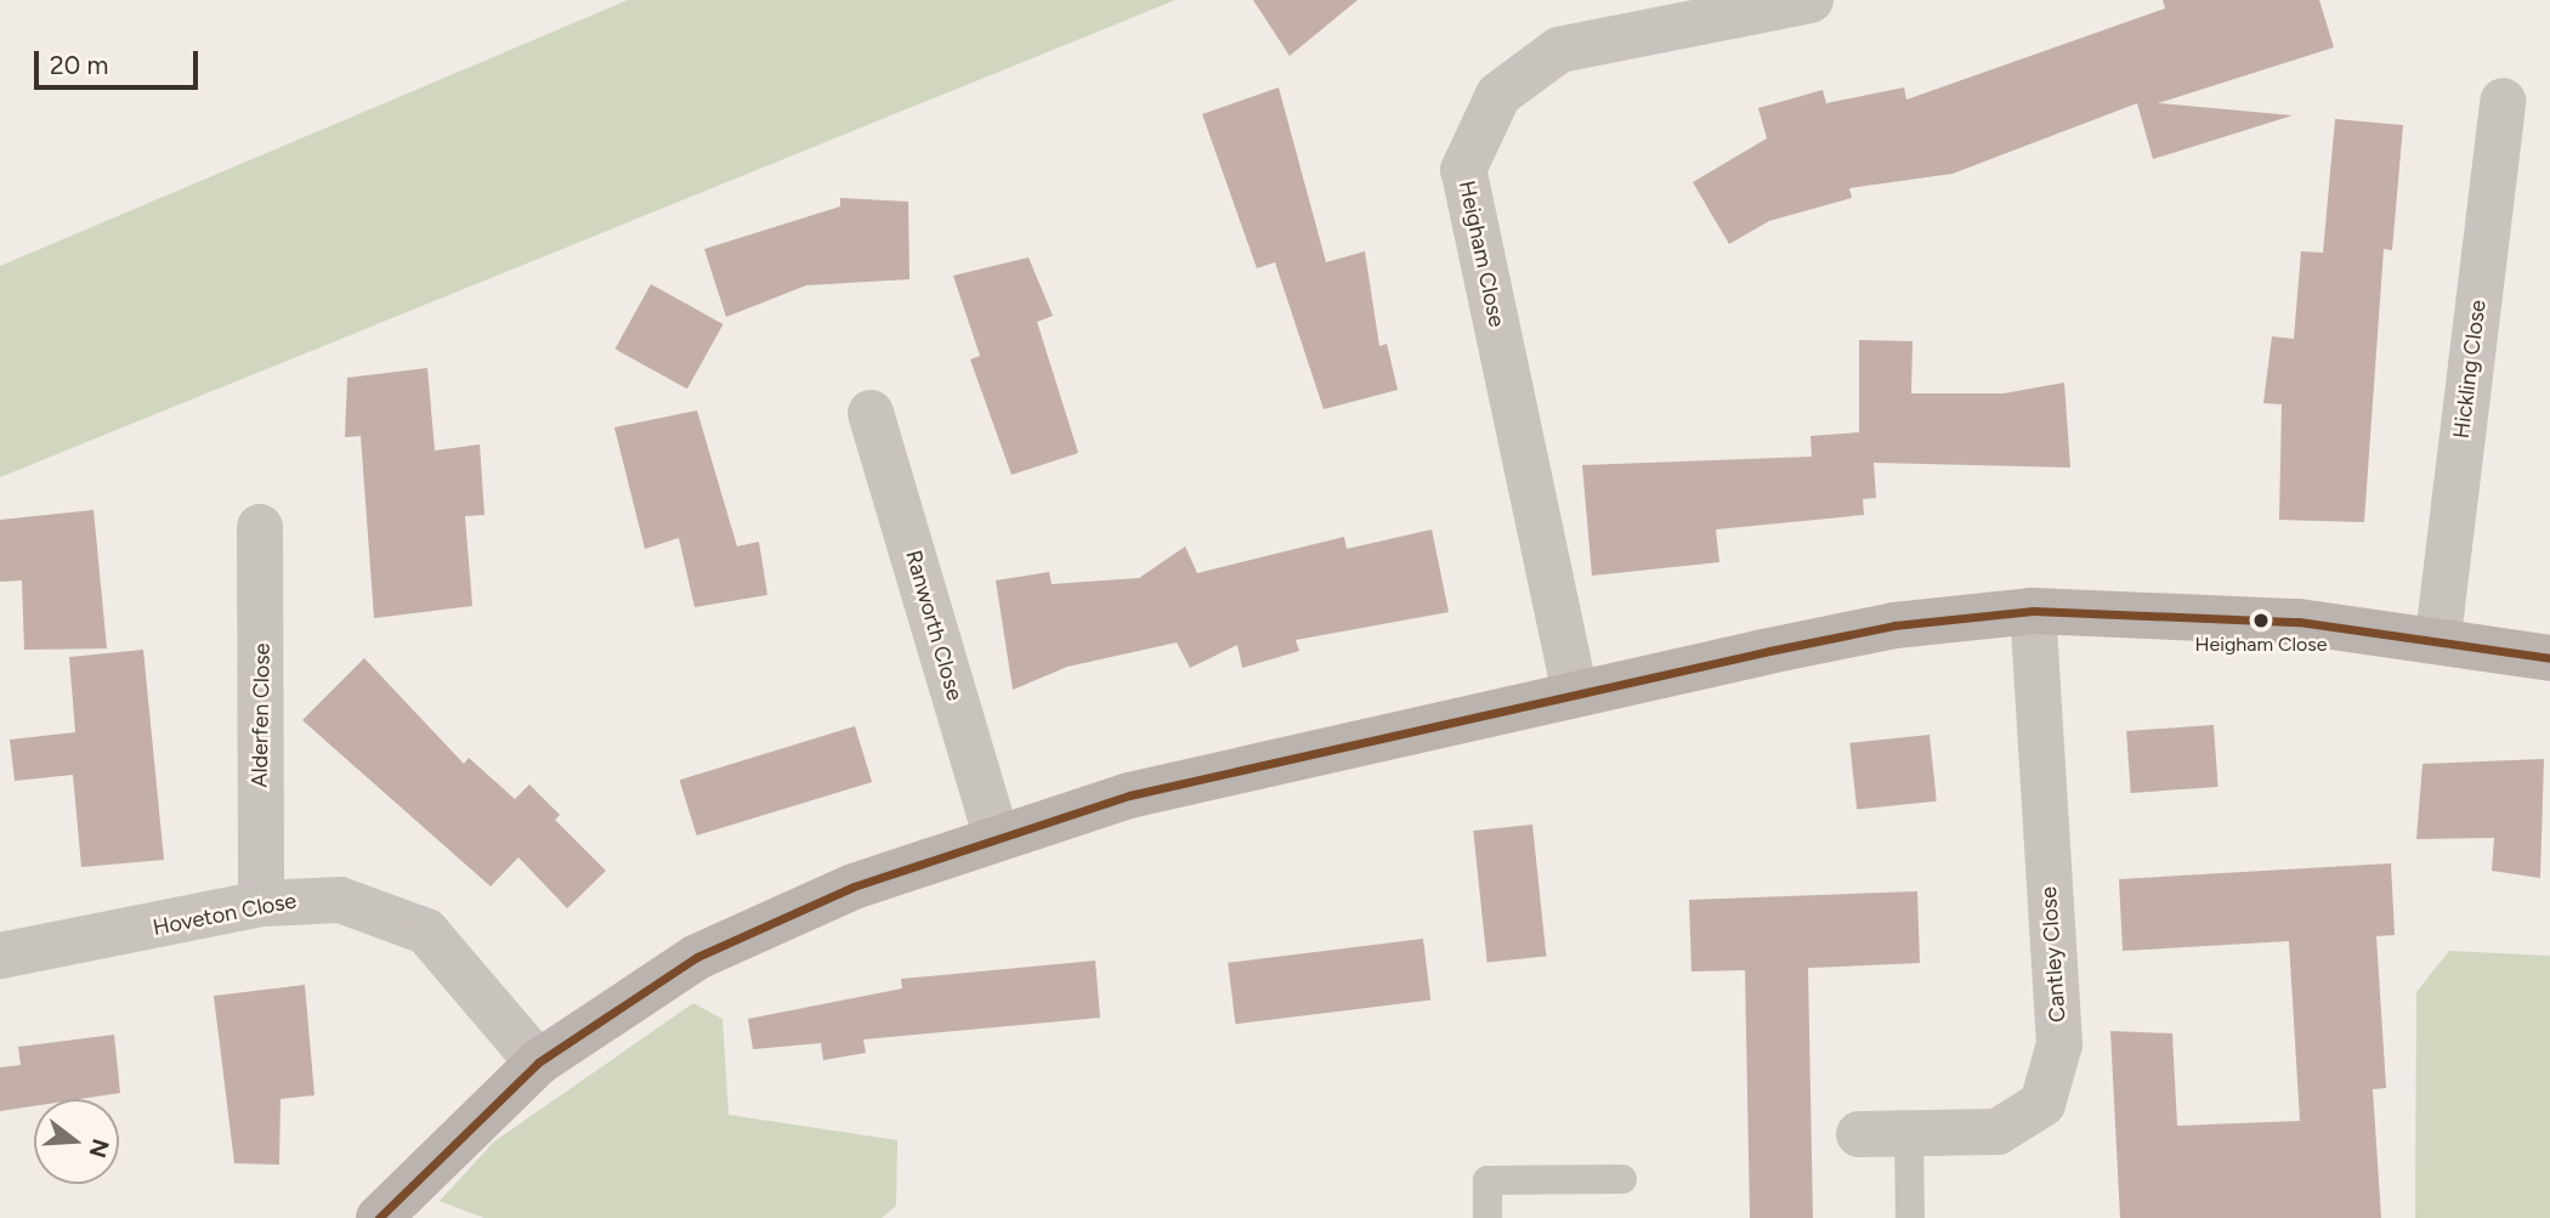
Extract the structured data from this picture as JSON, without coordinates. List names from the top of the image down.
{
  "streets": {
    "street": [
      "Heigham Close",
      "Hickling Close",
      "Ranworth Close",
      "Alderfen Close",
      "Hoveton Close",
      "Cantley Close"
    ]
  },
  "crossings": [
    ["Alderfen Close", "Hoveton Close"]
  ],
  "places": ["Heigham Close"],
  "scale_bar": "20 m",
  "north": "right"
}
